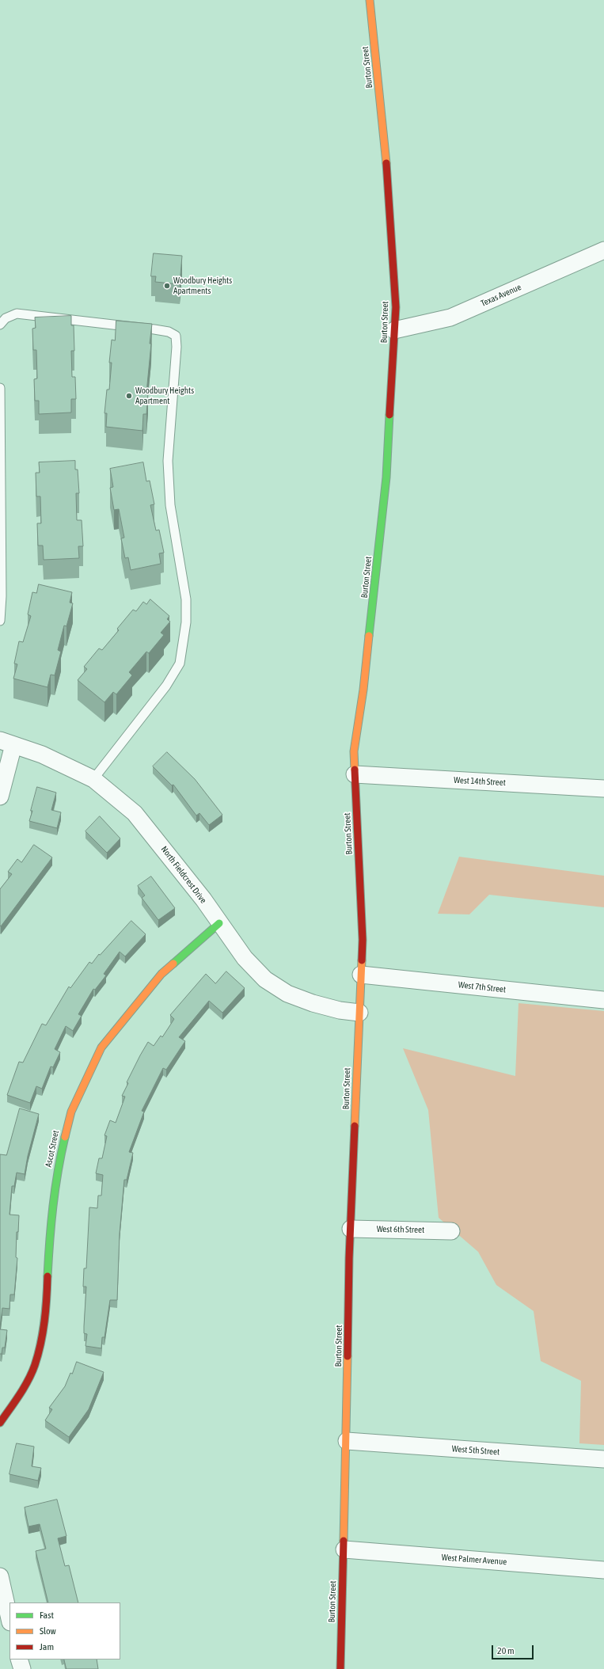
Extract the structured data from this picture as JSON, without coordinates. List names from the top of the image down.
{
  "streets": {
    "street": [
      "Burton Street",
      "Texas Avenue",
      "West 14th Street",
      "North Fieldcrest Drive",
      "West 7th Street",
      "Ascot Street",
      "West 6th Street",
      "West 5th Street",
      "West Palmer Avenue"
    ]
  },
  "crossings": [
    ["Burton Street", "Texas Avenue"],
    ["Burton Street", "West 14th Street"],
    ["Burton Street", "North Fieldcrest Drive"],
    ["Burton Street", "West 7th Street"],
    ["Burton Street", "West 6th Street"],
    ["Burton Street", "West 5th Street"],
    ["Burton Street", "West Palmer Avenue"],
    ["North Fieldcrest Drive", "Ascot Street"]
  ],
  "places": ["Woodbury Heights Apartments", "Woodbury Heights Apartment"],
  "legend": ["Fast", "Slow", "Jam"],
  "scale_bar": "20 m"
}
